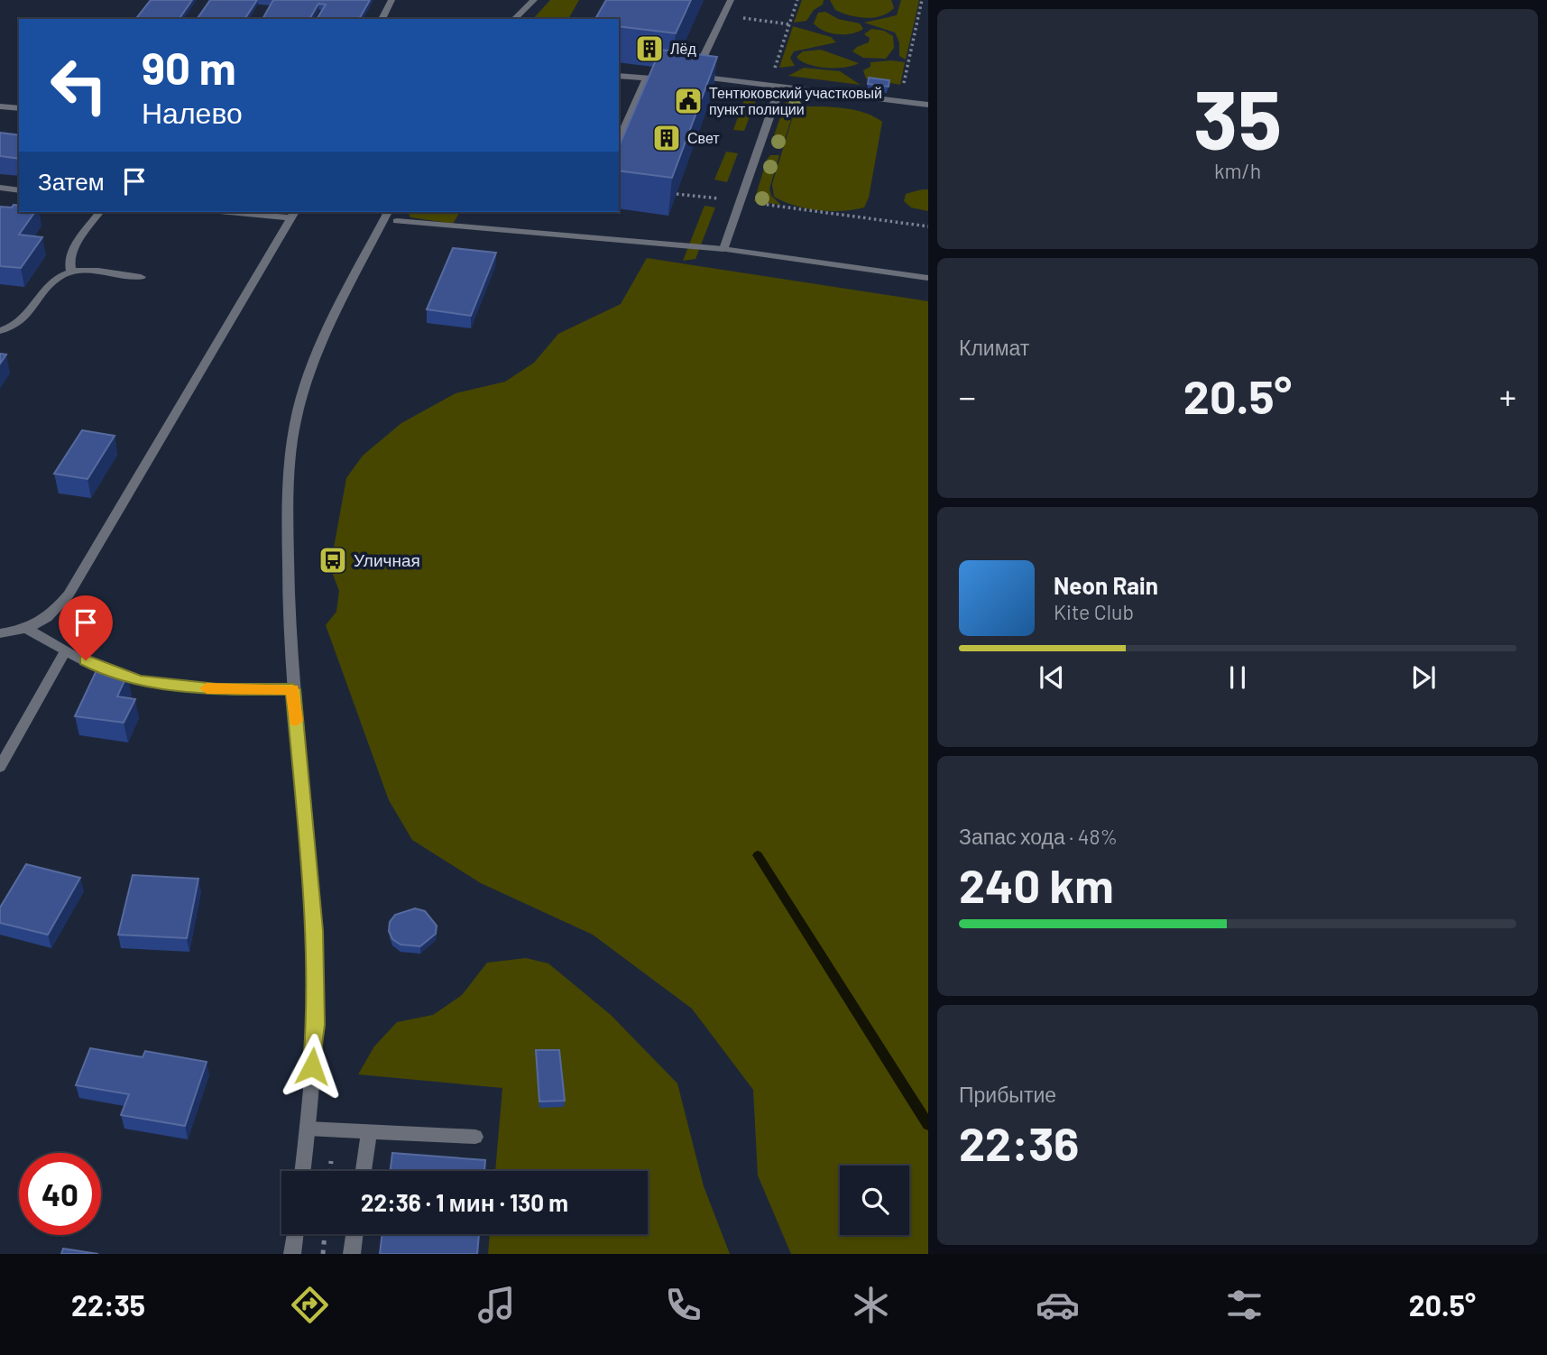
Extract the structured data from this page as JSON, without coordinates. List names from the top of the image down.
{
  "places": {
    "building": ["Лёд", "Свет"],
    "public building": ["Тентюковский участковый пункт полиции"],
    "bus stop": ["Уличная"]
  },
  "page": {
    "tile": [
      ["35", "km/h"],
      "Климат",
      ["Запас хода · 48%", "240 km"],
      ["Прибытие", "22:36"]
    ],
    "turn": ["90 m", "Налево"],
    "then": "Затем",
    "heat": ["−", "20.5°", "+"],
    "song": ["Neon Rain", "Kite Club"],
    "limit": "40",
    "trip": "22:36 · 1 мин · 130 m",
    "tabs": ["22:35", "20.5°"]
  }
}
